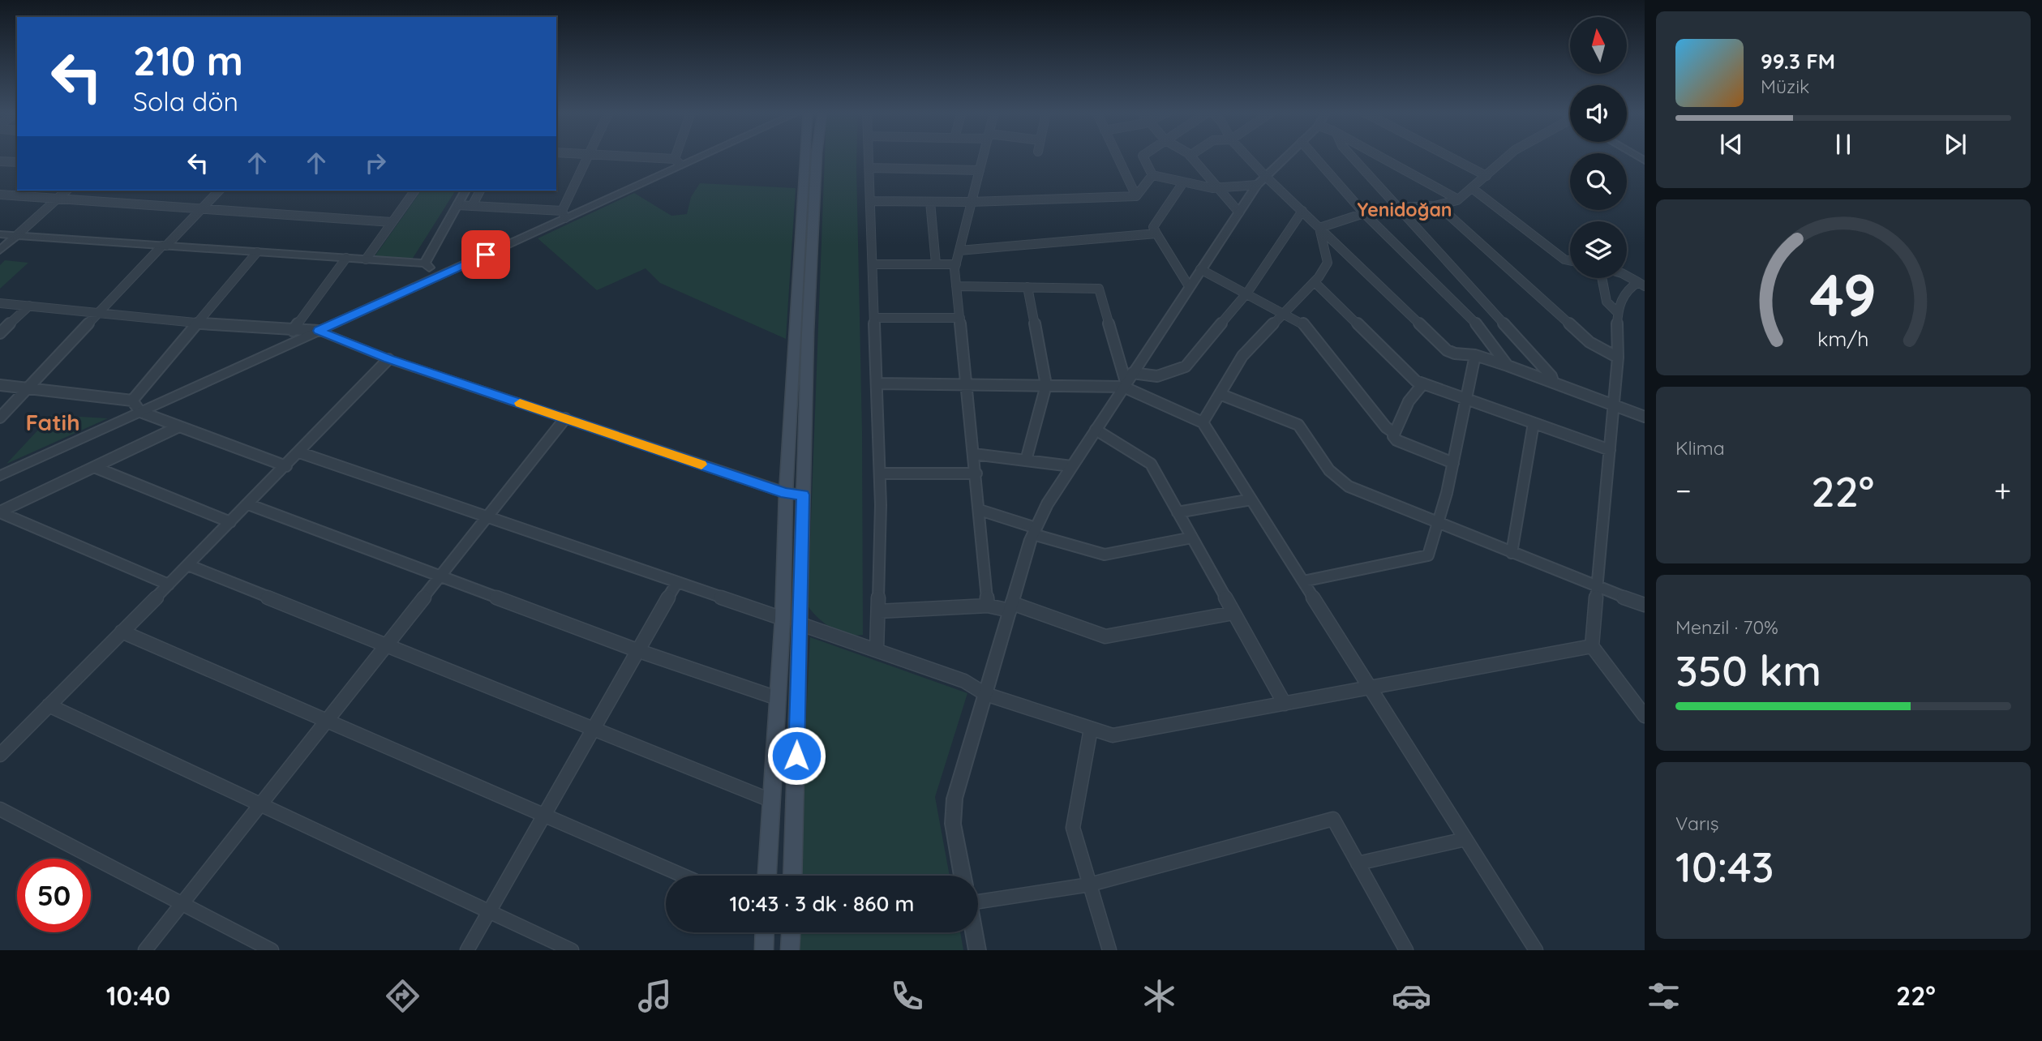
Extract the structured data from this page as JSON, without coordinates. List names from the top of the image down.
{
  "districts": ["Yenidoğan", "Fatih"],
  "north": "top",
  "page": {
    "turn": ["210 m", "Sola dön"],
    "song": ["99.3 FM", "Müzik"],
    "tile": [
      "Klima",
      ["Menzil · 70%", "350 km"],
      ["Varış", "10:43"]
    ],
    "heat": ["−", "22°", "+"],
    "limit": "50",
    "trip": "10:43 · 3 dk · 860 m",
    "tabs": ["10:40", "22°"],
    "gauge": ["49", "km/h"]
  }
}
